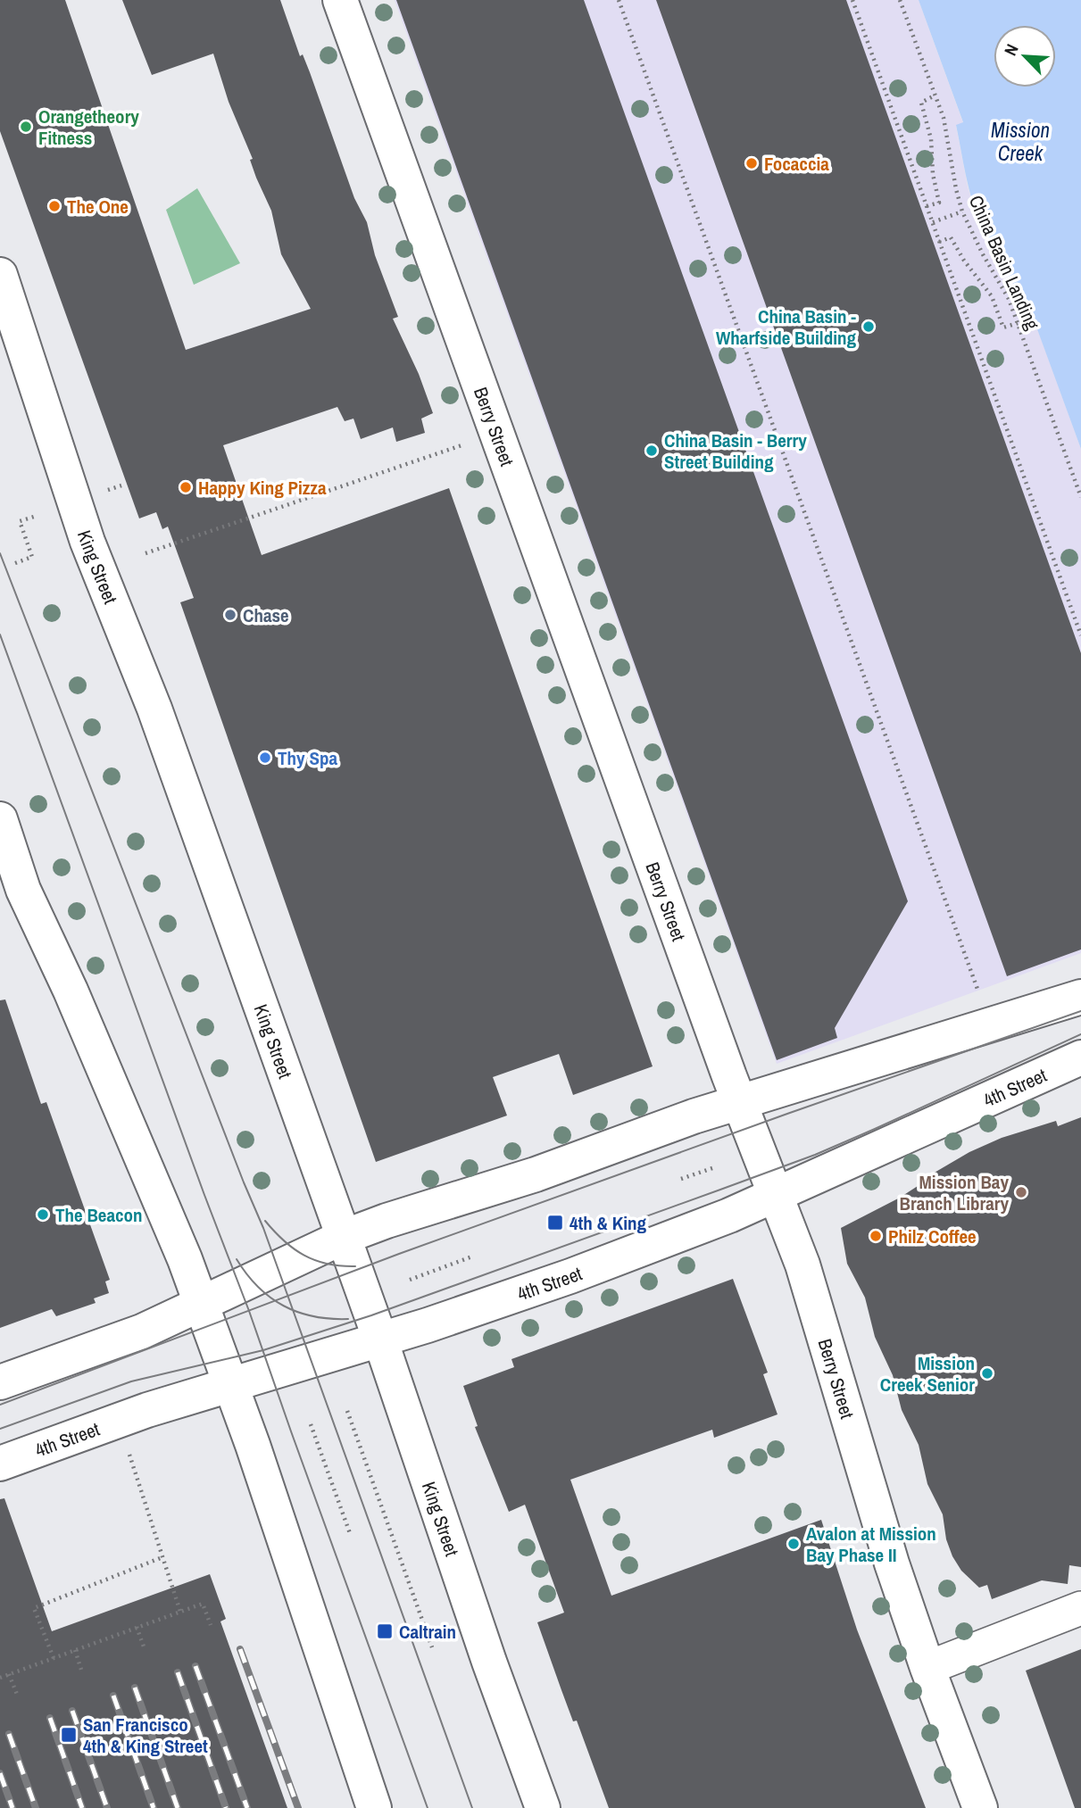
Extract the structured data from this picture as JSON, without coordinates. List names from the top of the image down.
{
  "streets": {
    "main road": ["Berry Street", "King Street", "4th Street"],
    "path": ["China Basin Landing"]
  },
  "crossings": [
    ["Berry Street", "4th Street"],
    ["King Street", "4th Street"]
  ],
  "water": ["Mission Creek"],
  "places": {
    "other": [
      "Orangetheory Fitness",
      "Focaccia",
      "The One",
      "China Basin - Wharfside Building",
      "China Basin - Berry Street Building",
      "Happy King Pizza",
      "Chase",
      "Thy Spa",
      "Mission Bay Branch Library",
      "The Beacon",
      "Philz Coffee",
      "Mission Creek Senior",
      "Avalon at Mission Bay Phase II"
    ],
    "transit": ["4th & King", "Caltrain", "San Francisco 4th & King Street"]
  },
  "north": "top left"
}
